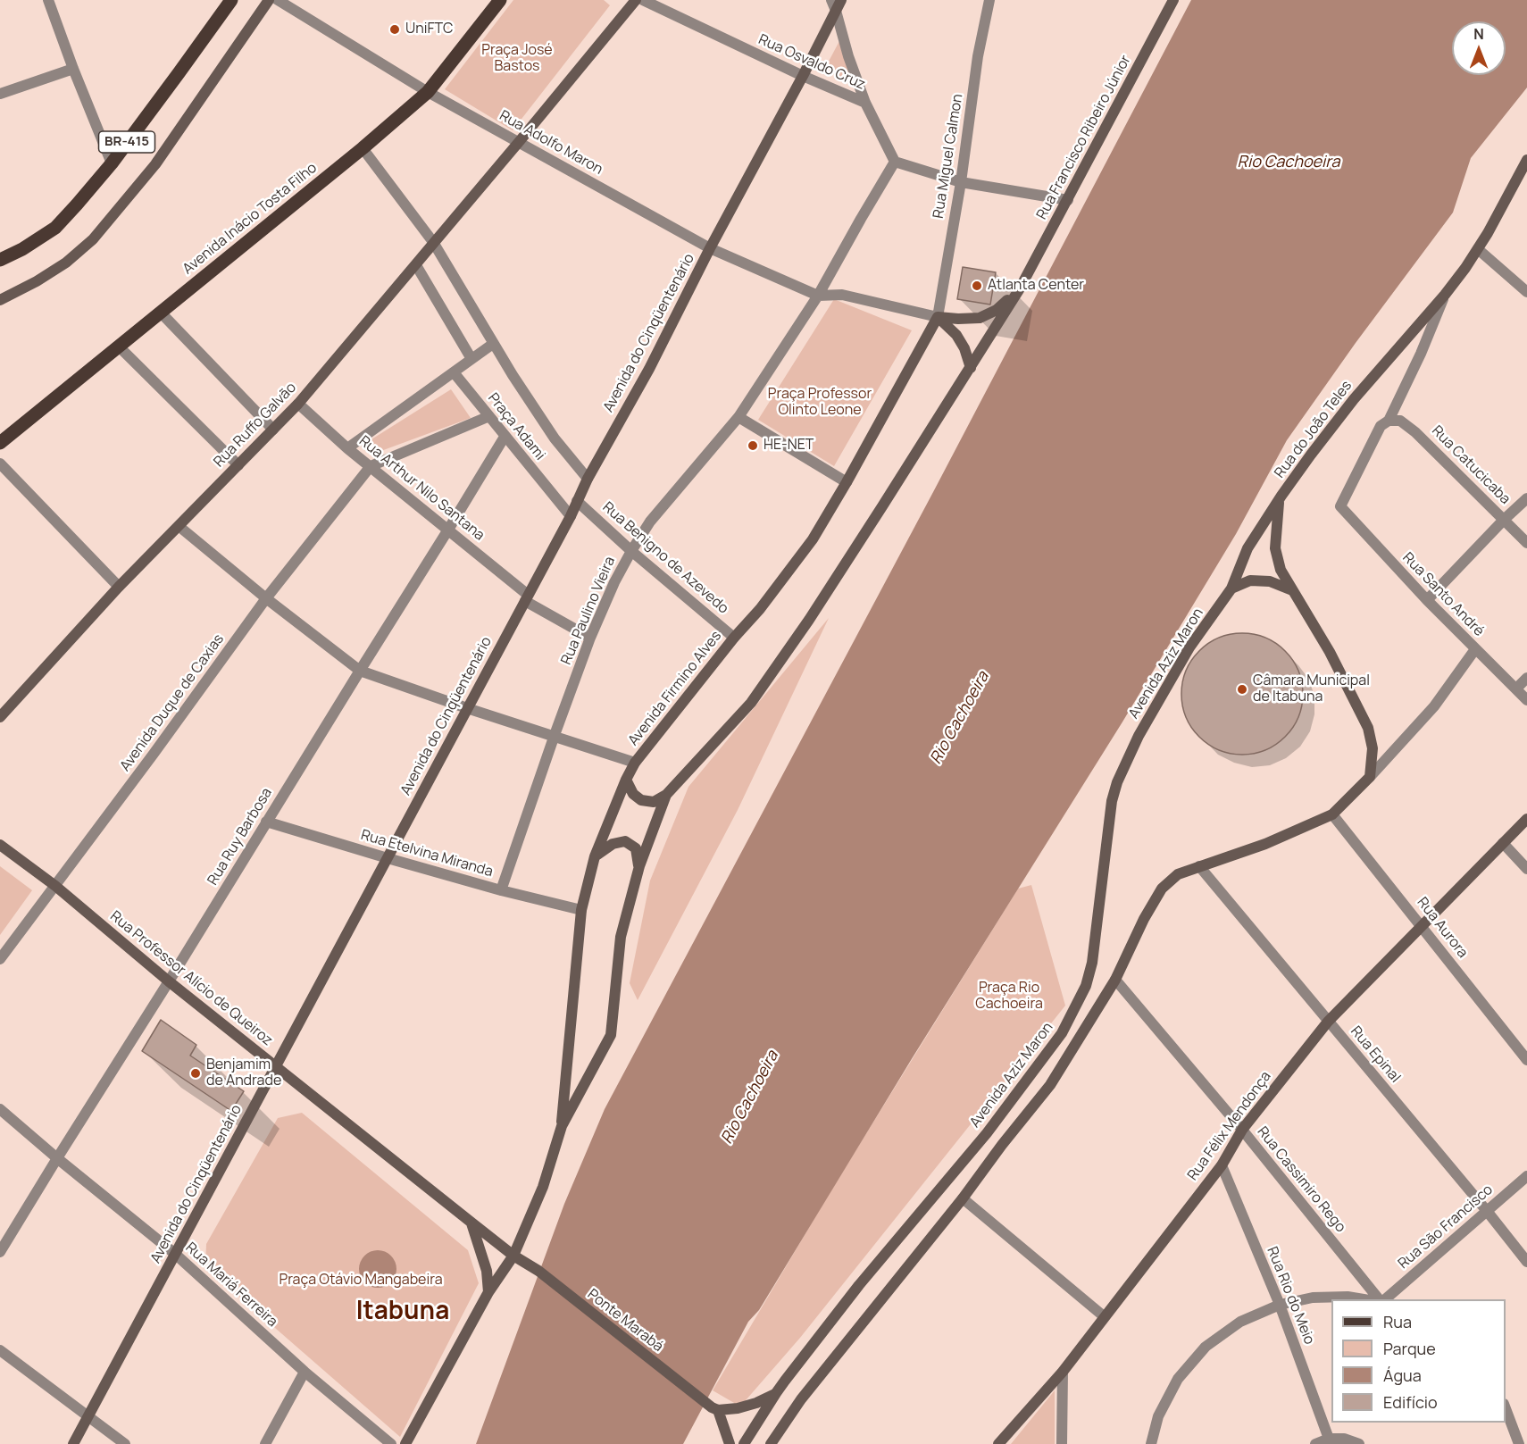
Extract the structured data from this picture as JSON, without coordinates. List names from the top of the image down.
{
  "streets": {
    "main road": [
      "Rua Francisco Ribeiro Júnior",
      "BR-415",
      "Avenida Inácio Tosta Filho",
      "Avenida do Cinqüentenário",
      "Rua Ruffo Galvão",
      "Rua do João Teles",
      "Avenida Aziz Maron",
      "Avenida Firmino Alves",
      "Rua Professor Alício de Queiroz",
      "Rua Félix Mendonça",
      "Ponte Marabá"
    ],
    "street": [
      "Rua Osvaldo Cruz",
      "Rua Adolfo Maron",
      "Rua Miguel Calmon",
      "Praça Adami",
      "Rua Catucicaba",
      "Rua Arthur Nilo Santana",
      "Rua Benigno de Azevedo",
      "Rua Santo André",
      "Rua Paulino Vieira",
      "Avenida Duque de Caxias",
      "Rua Ruy Barbosa",
      "Rua Etelvina Miranda",
      "Rua Aurora",
      "Rua Epinal",
      "Rua Cassimiro Rego",
      "Rua São Francisco",
      "Rua Mariá Ferreira",
      "Rua Rio do Meio"
    ]
  },
  "crossings": [
    ["Rua Osvaldo Cruz", "Avenida do Cinqüentenário"],
    ["Rua Osvaldo Cruz", "Rua Paulino Vieira"],
    ["Rua Francisco Ribeiro Júnior", "Rua Miguel Calmon"],
    ["Rua Francisco Ribeiro Júnior", "Avenida Firmino Alves"],
    ["Rua Adolfo Maron", "Avenida Inácio Tosta Filho"],
    ["Rua Adolfo Maron", "Avenida do Cinqüentenário"],
    ["Rua Adolfo Maron", "Rua Ruffo Galvão"],
    ["Rua Adolfo Maron", "Rua Paulino Vieira"],
    ["Rua Miguel Calmon", "Avenida Firmino Alves"],
    ["Avenida Inácio Tosta Filho", "Praça Adami"],
    ["Avenida do Cinqüentenário", "Praça Adami"],
    ["Avenida do Cinqüentenário", "Rua Arthur Nilo Santana"],
    ["Avenida do Cinqüentenário", "Rua Benigno de Azevedo"],
    ["Avenida do Cinqüentenário", "Rua Etelvina Miranda"],
    ["Avenida do Cinqüentenário", "Rua Professor Alício de Queiroz"],
    ["Avenida do Cinqüentenário", "Rua Mariá Ferreira"],
    ["Rua Ruffo Galvão", "Praça Adami"],
    ["Rua Ruffo Galvão", "Rua Arthur Nilo Santana"],
    ["Praça Adami", "Rua Ruy Barbosa"],
    ["Rua do João Teles", "Avenida Aziz Maron"],
    ["Rua Catucicaba", "Rua Santo André"],
    ["Rua Arthur Nilo Santana", "Rua Paulino Vieira"],
    ["Rua Arthur Nilo Santana", "Avenida Duque de Caxias"],
    ["Rua Arthur Nilo Santana", "Rua Ruy Barbosa"],
    ["Rua Benigno de Azevedo", "Rua Paulino Vieira"],
    ["Rua Benigno de Azevedo", "Avenida Firmino Alves"],
    ["Rua Paulino Vieira", "Rua Etelvina Miranda"],
    ["Avenida Firmino Alves", "Rua Etelvina Miranda"],
    ["Avenida Firmino Alves", "Rua Professor Alício de Queiroz"],
    ["Avenida Firmino Alves", "Ponte Marabá"],
    ["Avenida Duque de Caxias", "Rua Professor Alício de Queiroz"],
    ["Rua Ruy Barbosa", "Rua Etelvina Miranda"],
    ["Rua Ruy Barbosa", "Rua Professor Alício de Queiroz"],
    ["Rua Ruy Barbosa", "Rua Mariá Ferreira"],
    ["Rua Aurora", "Rua Félix Mendonça"],
    ["Rua Professor Alício de Queiroz", "Ponte Marabá"],
    ["Rua Epinal", "Rua Félix Mendonça"],
    ["Rua Epinal", "Rua São Francisco"],
    ["Rua Félix Mendonça", "Rua Cassimiro Rego"],
    ["Rua Félix Mendonça", "Rua Rio do Meio"]
  ],
  "districts": ["Itabuna"],
  "water": ["Rio Cachoeira"],
  "parks": [
    "Praça José Bastos",
    "Praça Professor Olinto Leone",
    "Praça Rio Cachoeira",
    "Praça Otávio Mangabeira"
  ],
  "places": [
    "UniFTC",
    "Atlanta Center",
    "HE-NET",
    "Câmara Municipal de Itabuna",
    "Benjamim de Andrade"
  ],
  "legend": [
    "Rua",
    "Parque",
    "Água",
    "Edifício"
  ],
  "north": "top"
}
